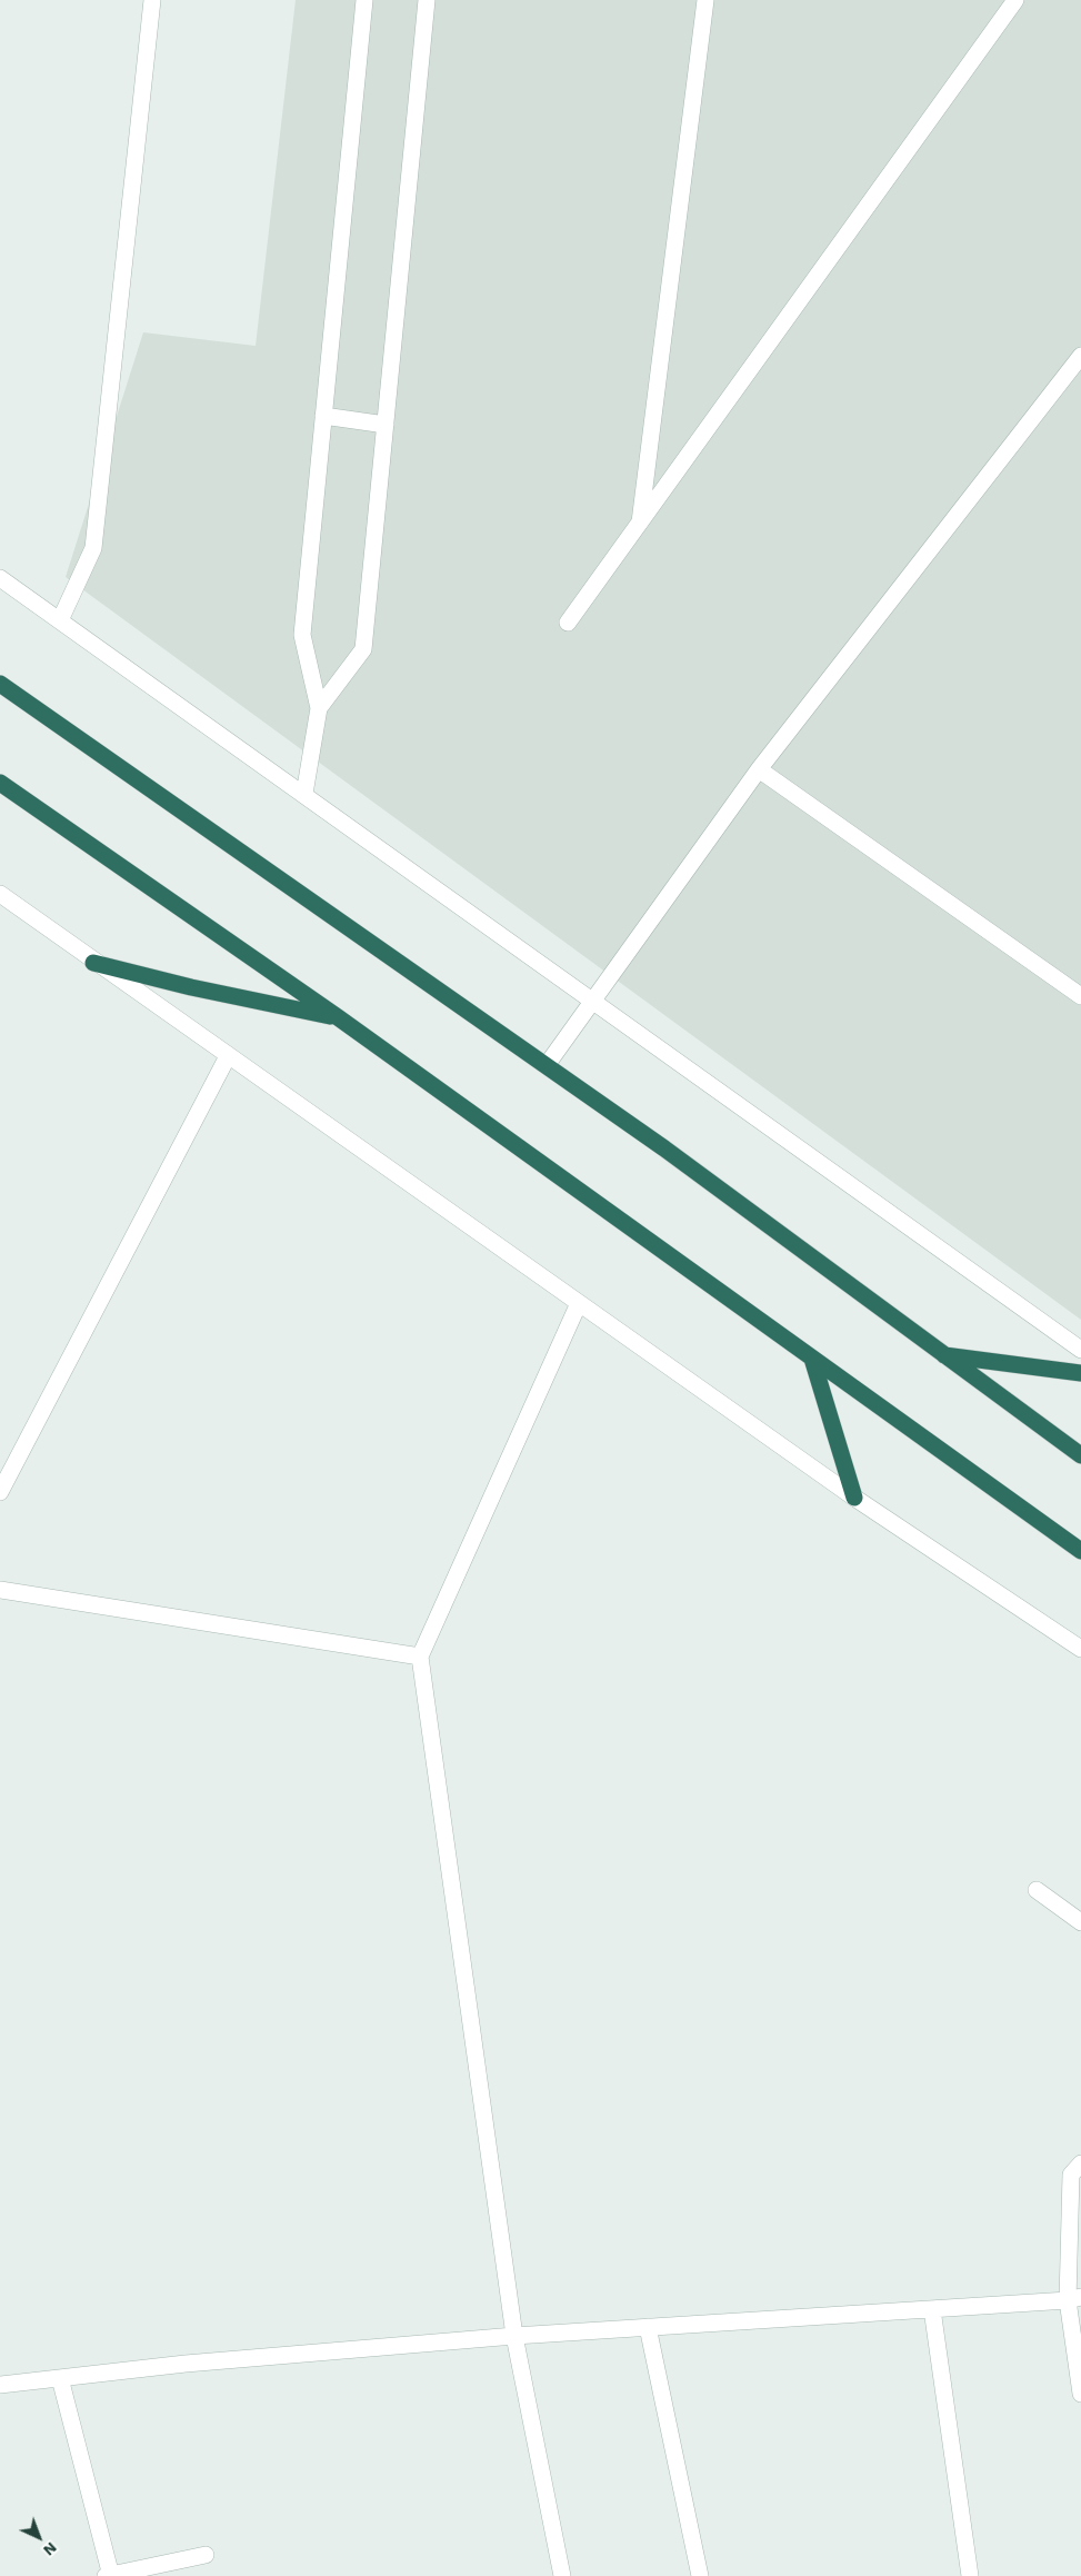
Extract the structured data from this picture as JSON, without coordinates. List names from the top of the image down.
{
  "north": "bottom right"
}
